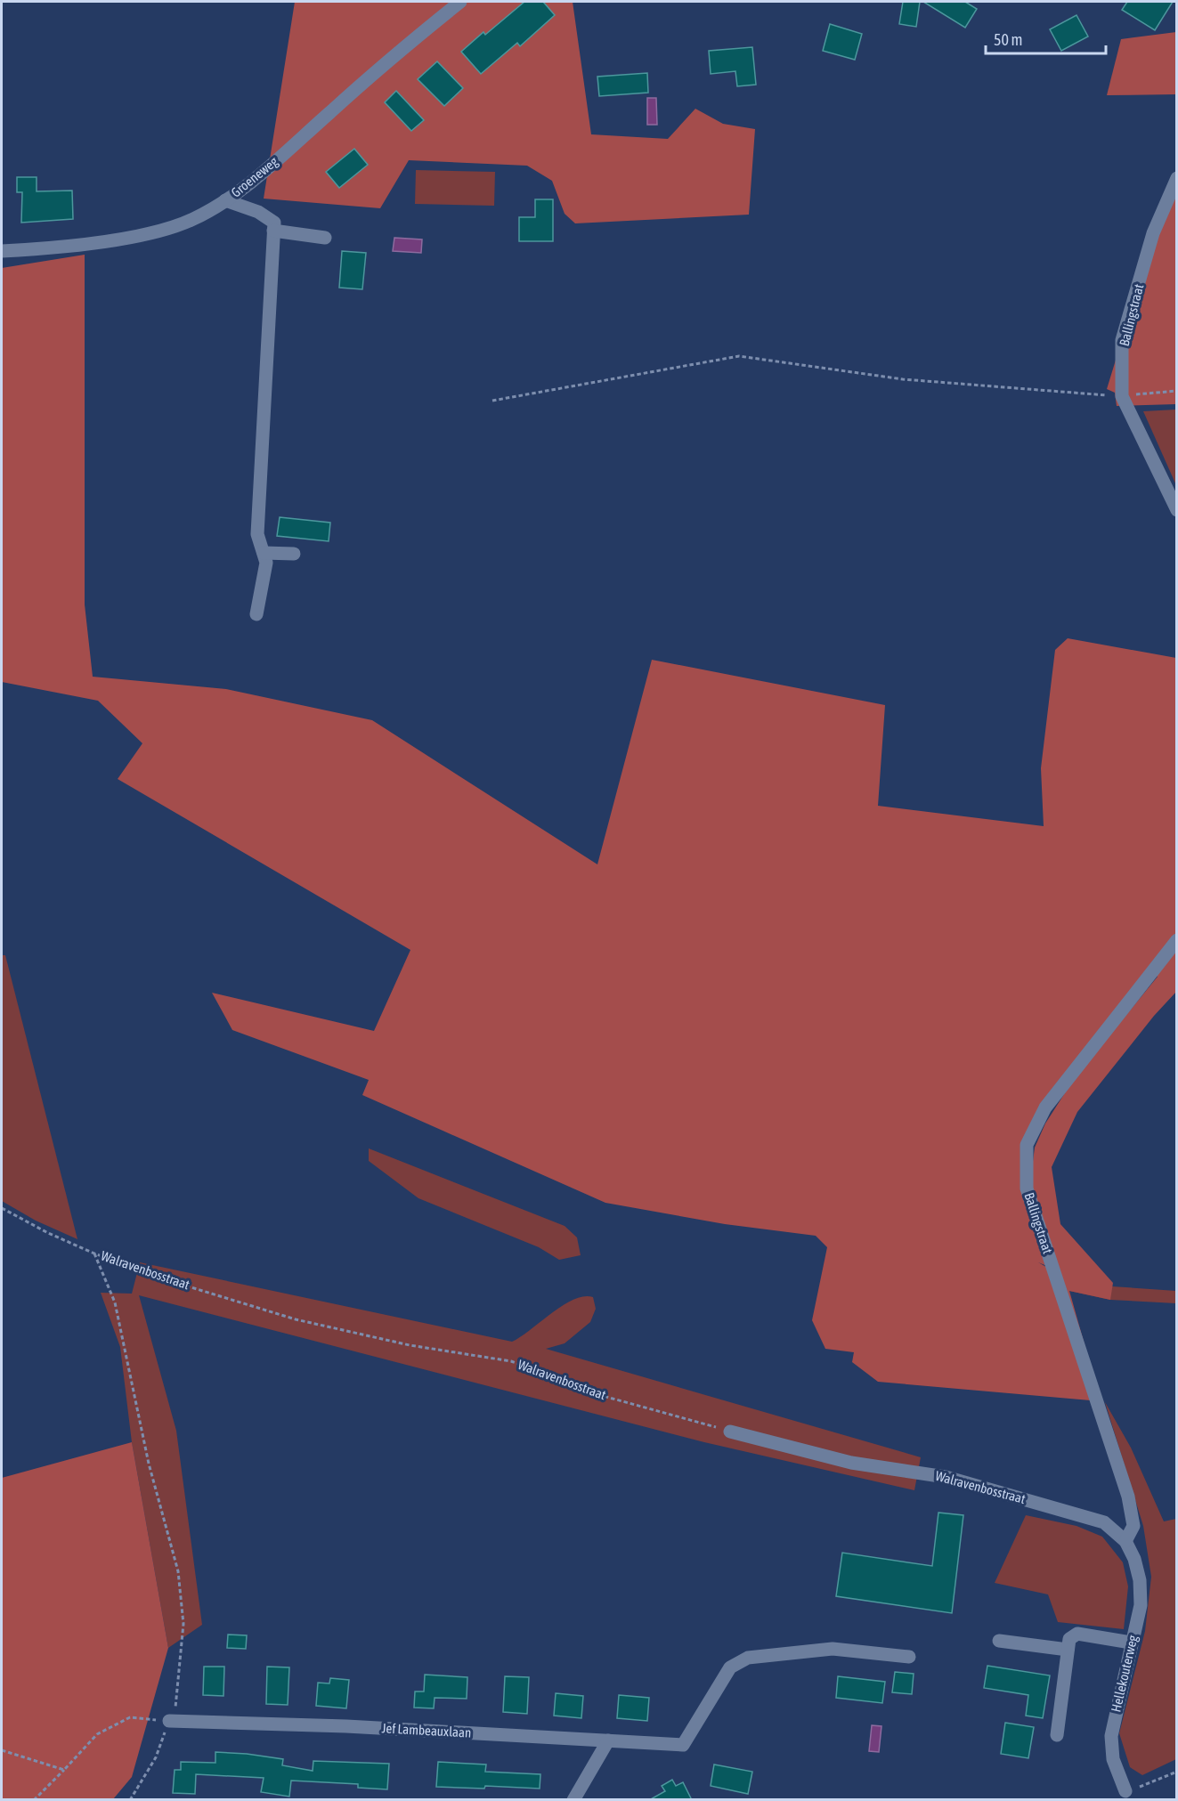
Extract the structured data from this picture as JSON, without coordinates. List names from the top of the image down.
{
  "streets": {
    "street": [
      "Groeneweg",
      "Ballingstraat",
      "Walravenbosstraat",
      "Hellekouterweg",
      "Jef Lambeauxlaan"
    ]
  },
  "crossings": [
    ["Ballingstraat", "Walravenbosstraat"],
    ["Ballingstraat", "Hellekouterweg"],
    ["Walravenbosstraat", "Hellekouterweg"]
  ],
  "scale_bar": "50 m"
}
